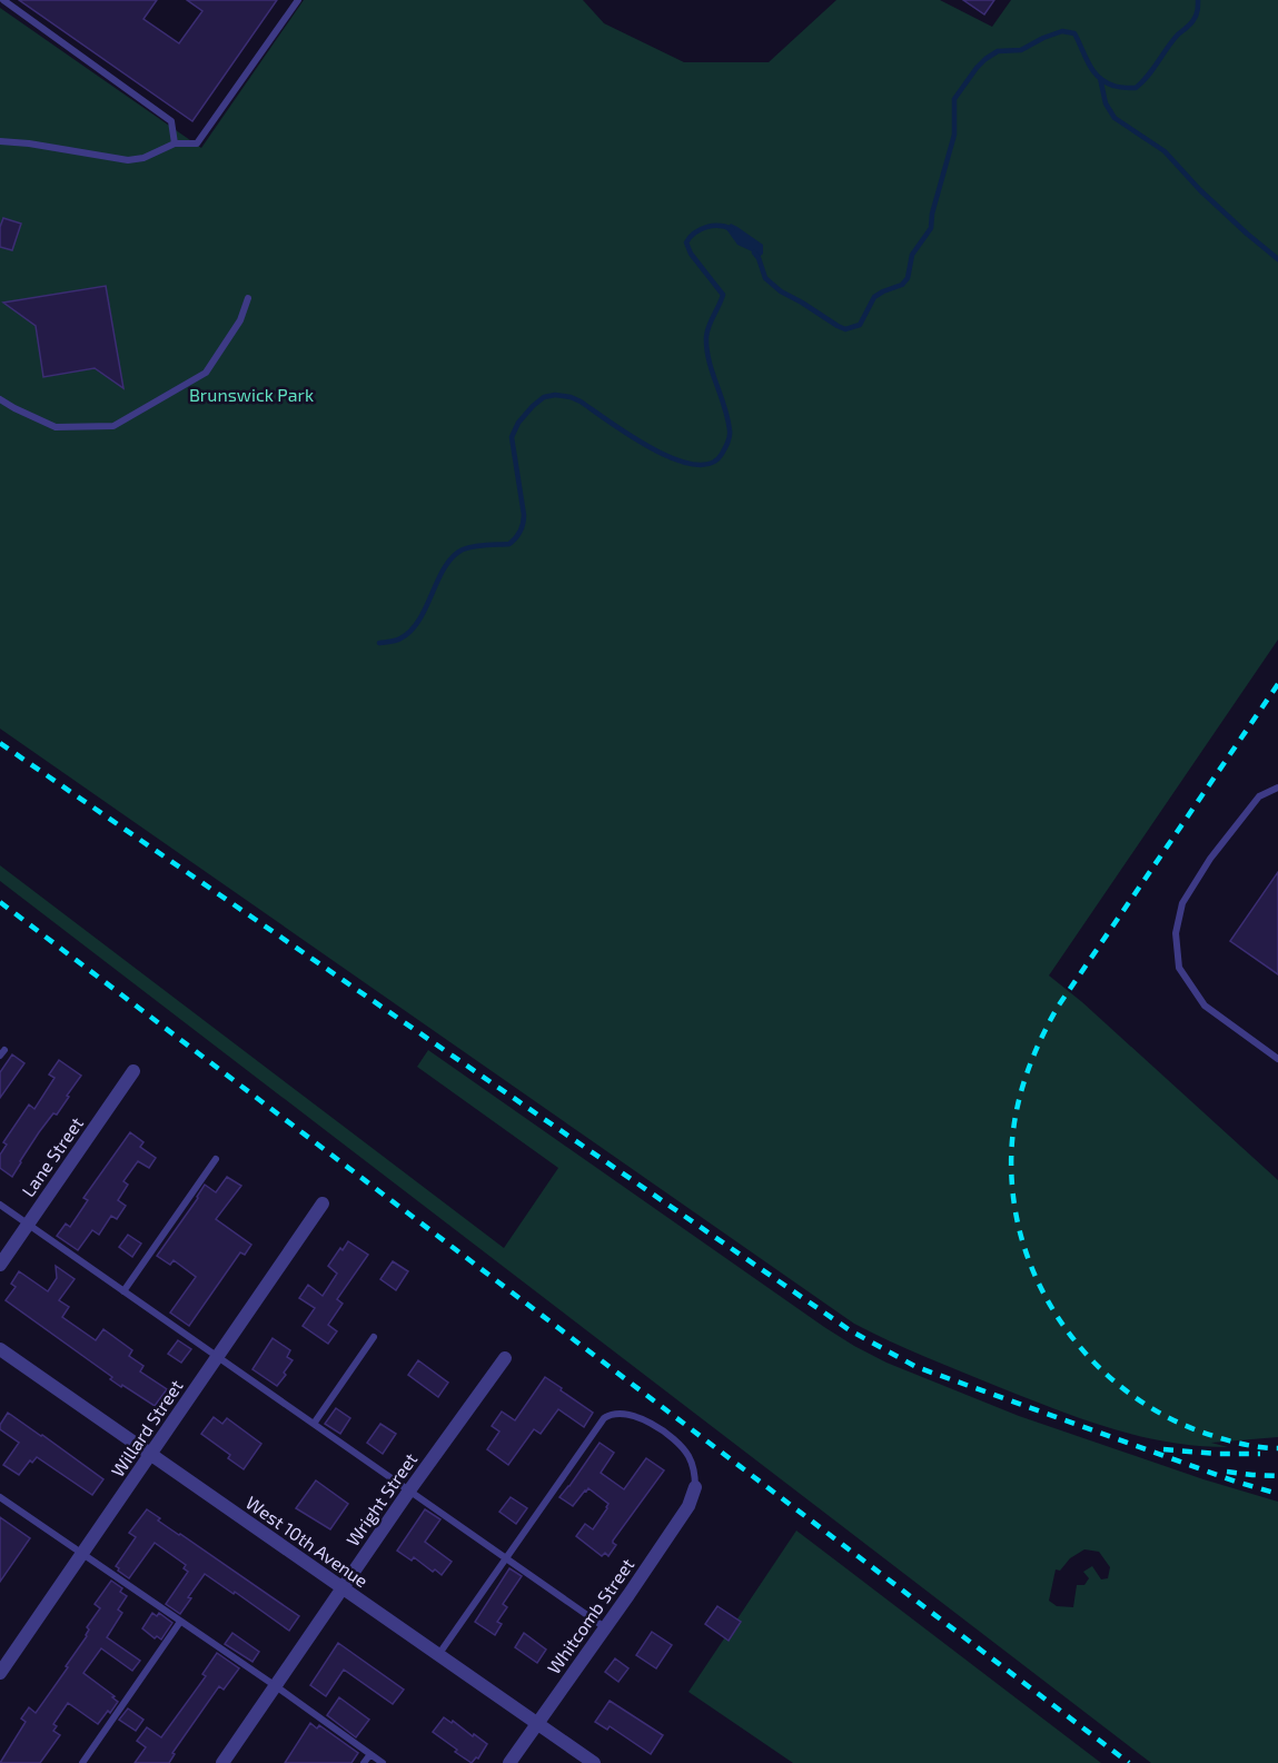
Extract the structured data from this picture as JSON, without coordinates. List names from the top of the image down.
{
  "streets": {
    "street": [
      "Lane Street",
      "Willard Street",
      "Wright Street",
      "West 10th Avenue",
      "Whitcomb Street"
    ]
  },
  "crossings": [
    ["Willard Street", "West 10th Avenue"],
    ["Wright Street", "West 10th Avenue"],
    ["West 10th Avenue", "Whitcomb Street"]
  ],
  "parks": ["Brunswick Park"]
}
